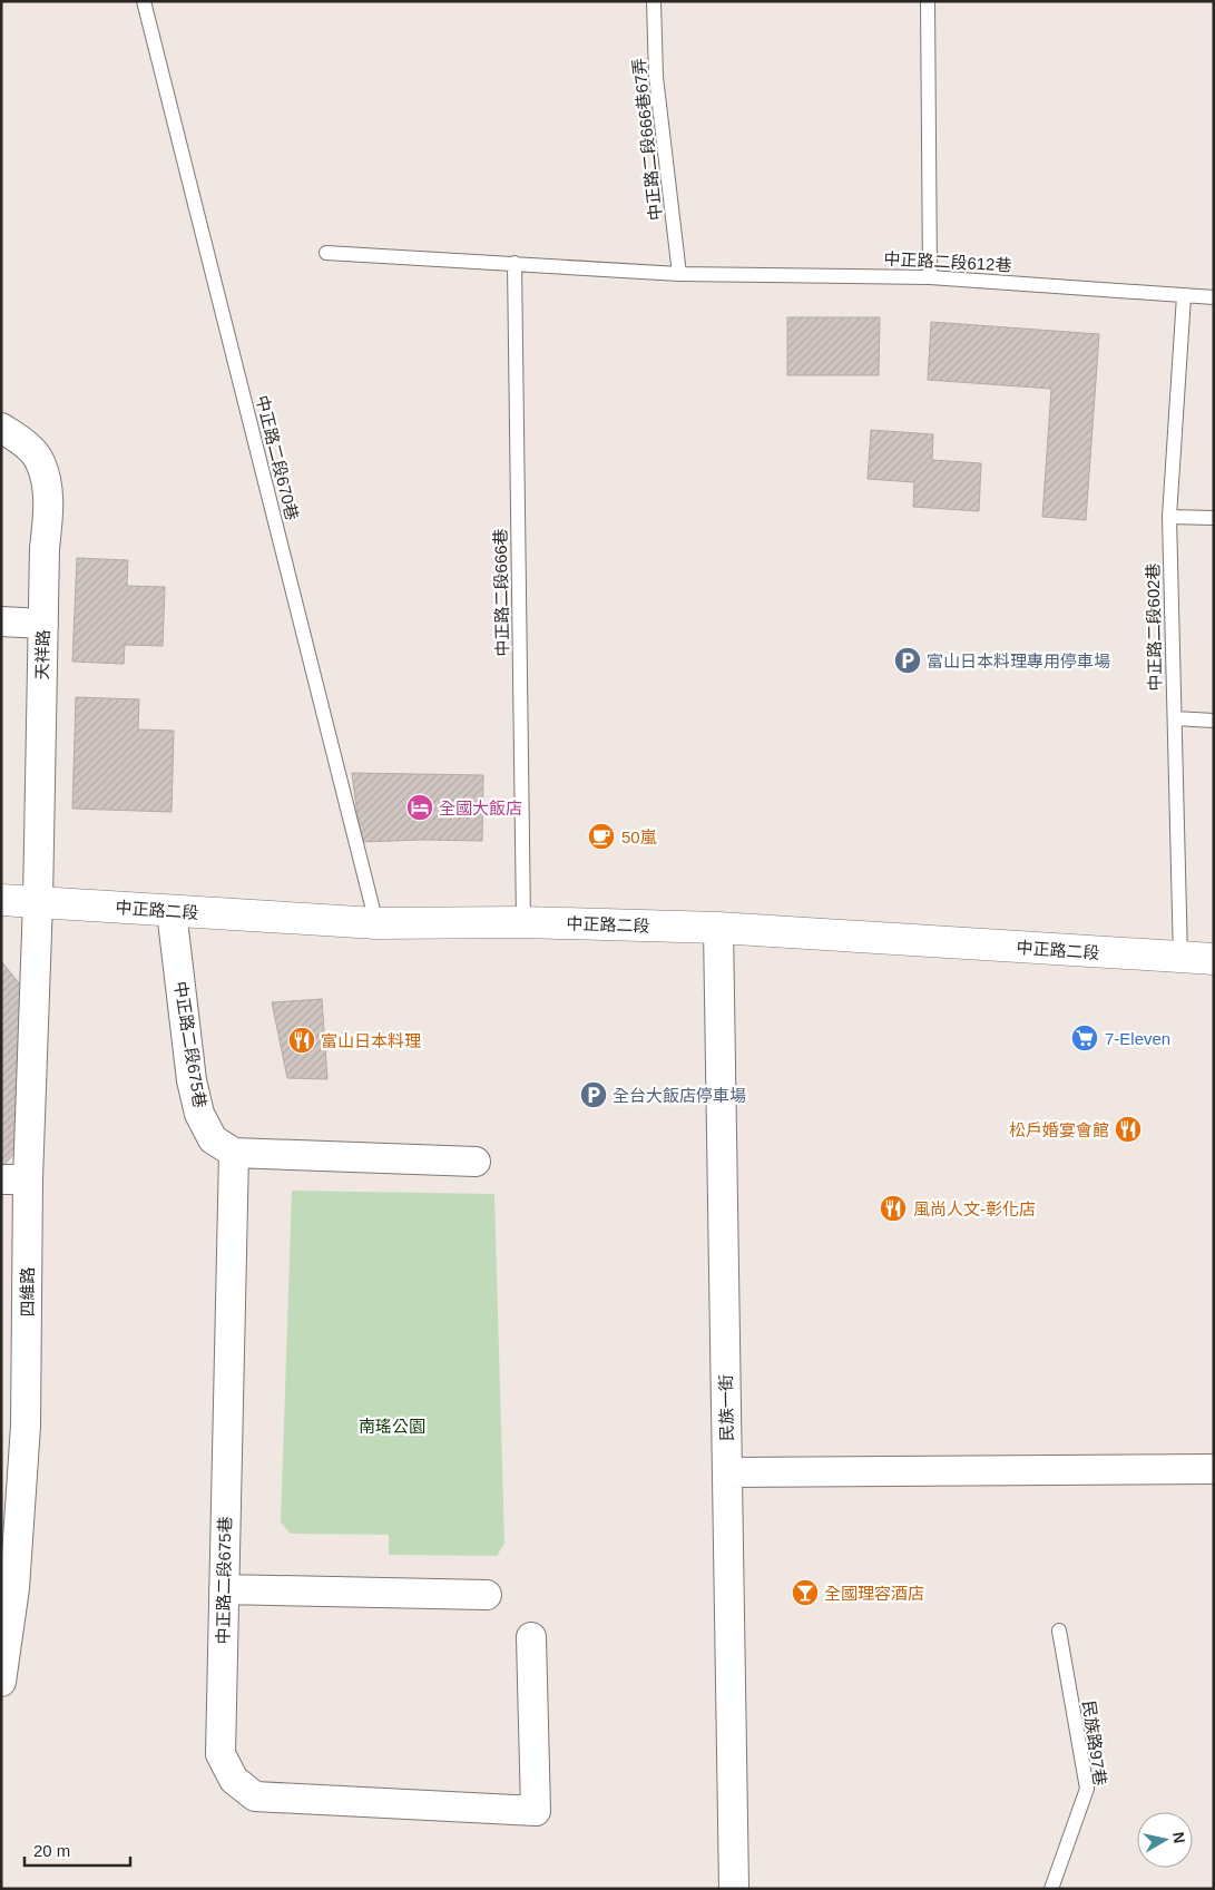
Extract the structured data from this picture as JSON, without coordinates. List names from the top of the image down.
{
  "streets": {
    "street": [
      "天祥路",
      "中正路二段",
      "中正路二段675巷",
      "四維路",
      "民族一街"
    ],
    "lane": [
      "中正路二段666巷67弄",
      "中正路二段612巷",
      "中正路二段670巷",
      "中正路二段666巷",
      "中正路二段602巷",
      "民族路97巷"
    ]
  },
  "crossings": [
    ["中正路二段666巷67弄", "中正路二段612巷"],
    ["中正路二段612巷", "中正路二段602巷"],
    ["中正路二段670巷", "中正路二段"],
    ["中正路二段666巷", "中正路二段"],
    ["中正路二段602巷", "中正路二段"],
    ["天祥路", "中正路二段"],
    ["天祥路", "四維路"],
    ["中正路二段", "中正路二段675巷"],
    ["中正路二段", "四維路"],
    ["中正路二段", "民族一街"]
  ],
  "parks": ["南瑤公園"],
  "places": {
    "parking": ["富山日本料理專用停車場", "全台大飯店停車場"],
    "hotel": ["全國大飯店"],
    "cafe": ["50嵐"],
    "supermarket": ["7-Eleven"],
    "restaurant": ["富山日本料理", "松戶婚宴會館", "風尚人文-彰化店"],
    "bar": ["全國理容酒店"]
  },
  "scale_bar": "20 m",
  "north": "right"
}
